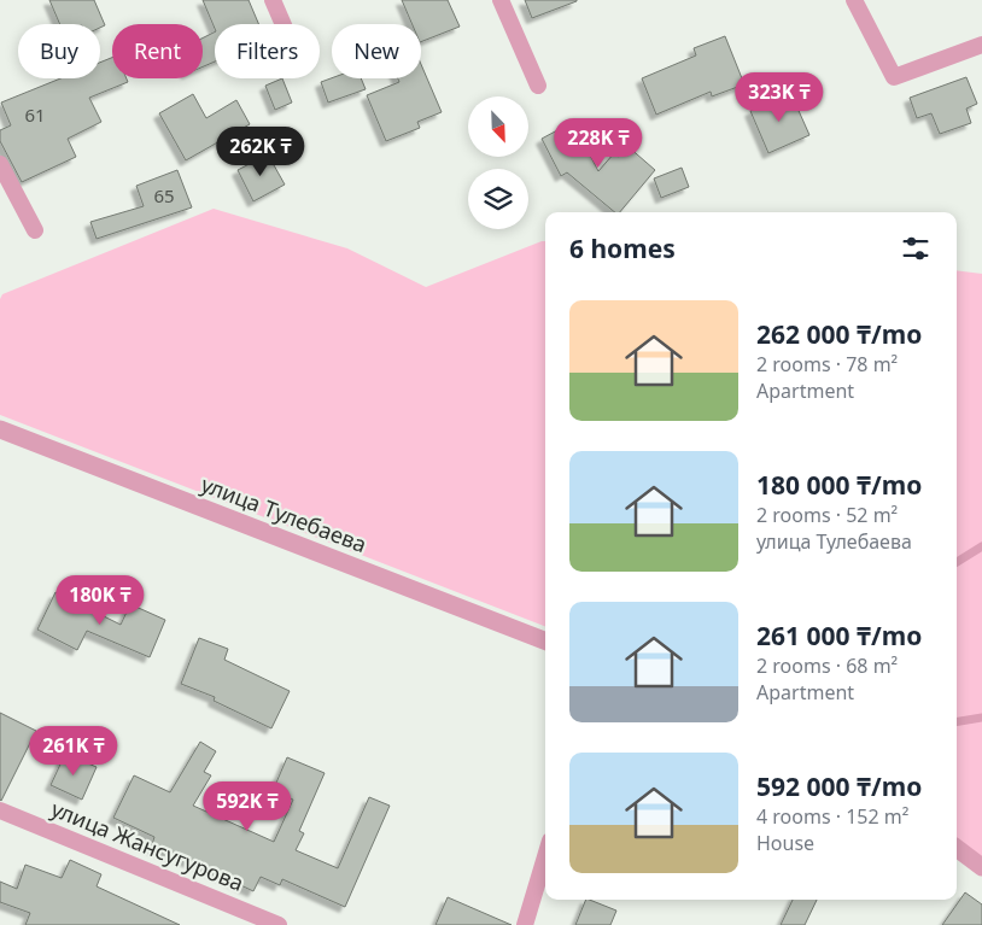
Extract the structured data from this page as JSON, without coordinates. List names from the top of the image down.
{
  "streets": {
    "street": ["улица Тулебаева", "улица Жансугурова"]
  },
  "house_numbers": ["61", "65"],
  "north": "bottom right",
  "page": {
    "chip": [
      "Buy",
      "Rent",
      "Filters",
      "New"
    ],
    "price": [
      "323K ₸",
      "228K ₸",
      "262K ₸",
      "180K ₸",
      "261K ₸",
      "592K ₸"
    ],
    "heading": "6 homes",
    "list": [
      {
        "name": "262 000 ₸/mo",
        "note": "2 rooms · 78 m² · Apartment"
      },
      {
        "name": "180 000 ₸/mo",
        "note": "2 rooms · 52 m² · улица Тулебаева"
      },
      {
        "name": "261 000 ₸/mo",
        "note": "2 rooms · 68 m² · Apartment"
      },
      {
        "name": "592 000 ₸/mo",
        "note": "4 rooms · 152 m² · House"
      }
    ]
  }
}
